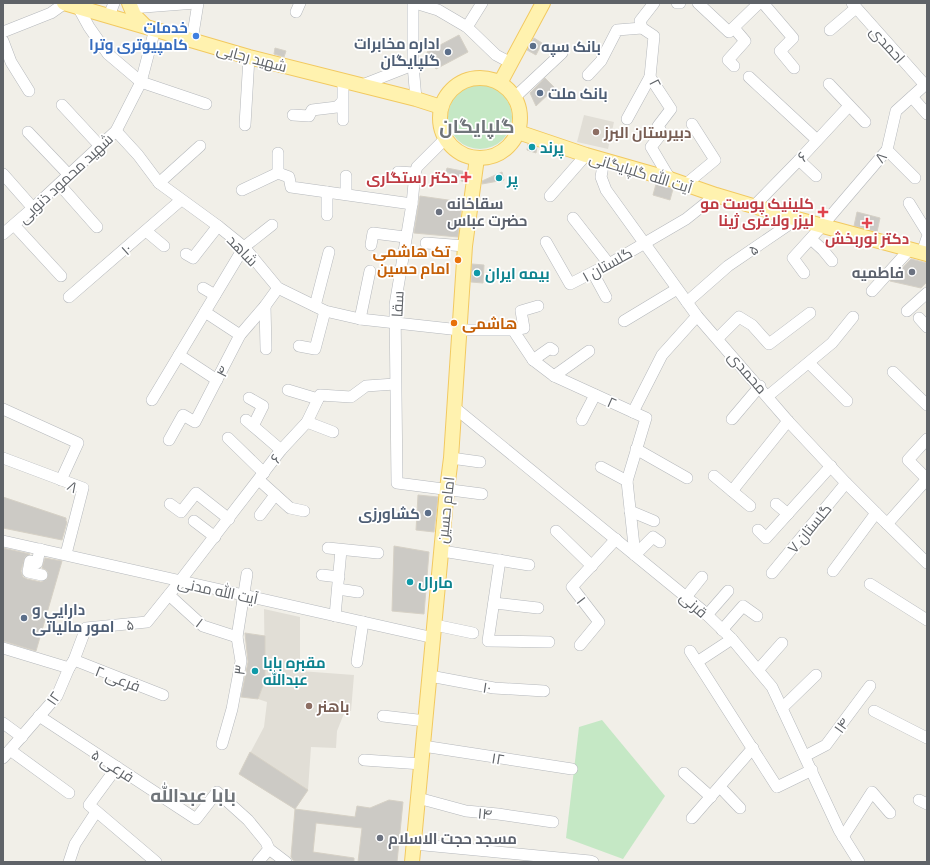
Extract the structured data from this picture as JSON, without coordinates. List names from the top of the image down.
{
  "streets": {
    "main road": ["شهید رجایی", "آیت الله گلپایگانی", "امام حسین"],
    "street": [
      "احمدی",
      "۲",
      "۶",
      "۸",
      "شهید محمود ذنوبی",
      "۱۰",
      "۵",
      "شاهد",
      "گلستان ۱",
      "سقا",
      "۴",
      "محمدی",
      "گلستان ۷",
      "آیت الله مدنی",
      "۱",
      "قرنی",
      "۳",
      "فرعی ۲",
      "۱۲",
      "۱۴",
      "فرعی ۵"
    ]
  },
  "crossings": [
    ["احمدی", "۸"],
    ["شهید رجایی", "آیت الله گلپایگانی"],
    ["شهید رجایی", "شهید محمود ذنوبی"],
    ["شهید رجایی", "امام حسین"],
    ["۲", "آیت الله گلپایگانی"],
    ["۲", "قرنی"],
    ["۶", "آیت الله گلپایگانی"],
    ["۶", "۵"],
    ["۶", "آیت الله مدنی"],
    ["۸", "آیت الله گلپایگانی"],
    ["۸", "آیت الله مدنی"],
    ["آیت الله گلپایگانی", "۵"],
    ["آیت الله گلپایگانی", "گلستان ۱"],
    ["آیت الله گلپایگانی", "محمدی"],
    ["آیت الله گلپایگانی", "امام حسین"],
    ["شهید محمود ذنوبی", "شاهد"],
    ["۱۰", "شاهد"],
    ["۱۰", "امام حسین"],
    ["۵", "محمدی"],
    ["۵", "آیت الله مدنی"],
    ["۵", "۱"],
    ["۵", "۱۲"],
    ["شاهد", "سقا"],
    ["شاهد", "۴"],
    ["گلستان ۱", "محمدی"],
    ["سقا", "امام حسین"],
    ["محمدی", "گلستان ۷"],
    ["امام حسین", "آیت الله مدنی"],
    ["امام حسین", "قرنی"],
    ["امام حسین", "۱۲"],
    ["امام حسین", "۱۴"],
    ["آیت الله مدنی", "۳"],
    ["۱", "قرنی"],
    ["۱", "۳"],
    ["قرنی", "۱۴"],
    ["فرعی ۲", "۱۲"],
    ["۱۲", "فرعی ۵"]
  ],
  "districts": ["گلپایگان", "بابا عبدالله"],
  "places": {
    "other": [
      "خدمات کامپیوتری وترا",
      "بانک سپه",
      "اداره مخابرات گلپایگان",
      "بانک ملت",
      "دبیرستان البرز",
      "پرند",
      "پر",
      "سقاخانه حضرت عباس",
      "تک هاشمی امام حسین",
      "فاطمیه",
      "بیمه ایران",
      "هاشمی",
      "کشاورزی",
      "مارال",
      "دارایی و امور مالیاتی",
      "مقبره بابا عبدالله",
      "باهنر",
      "مسجد حجت الاسلام"
    ],
    "health": ["دکتر رستگاری", "کلینیک پوست مو لیزر ولاغری ژینا", "دکتر نوربخش"]
  }
}
